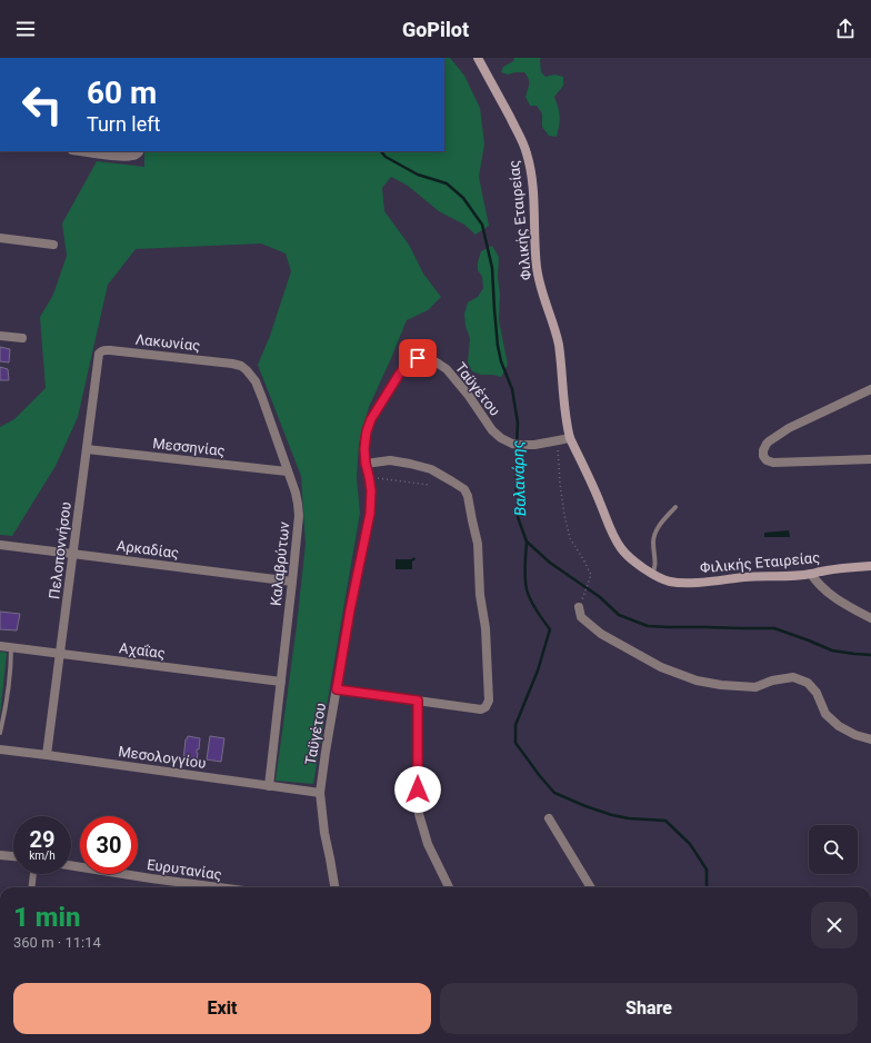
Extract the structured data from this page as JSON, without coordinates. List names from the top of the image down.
{
  "streets": {
    "main road": ["Φιλικής Εταιρείας"],
    "street": [
      "Λακωνίας",
      "Ταϋγέτου",
      "Μεσσηνίας",
      "Αρκαδίας",
      "Πελοποννήσου",
      "Καλαβρύτων",
      "Αχαΐας",
      "Μεσολογγίου",
      "Ευρυτανίας"
    ]
  },
  "crossings": [
    ["Φιλικής Εταιρείας", "Ταϋγέτου"],
    ["Λακωνίας", "Πελοποννήσου"],
    ["Λακωνίας", "Καλαβρύτων"],
    ["Ταϋγέτου", "Μεσολογγίου"],
    ["Μεσσηνίας", "Πελοποννήσου"],
    ["Μεσσηνίας", "Καλαβρύτων"],
    ["Αρκαδίας", "Πελοποννήσου"],
    ["Αρκαδίας", "Καλαβρύτων"],
    ["Πελοποννήσου", "Αχαΐας"],
    ["Πελοποννήσου", "Μεσολογγίου"],
    ["Καλαβρύτων", "Αχαΐας"],
    ["Καλαβρύτων", "Μεσολογγίου"]
  ],
  "water": ["Βαλανάρης"],
  "page": {
    "header": "GoPilot",
    "turn": ["60 m", "Turn left"],
    "speed": "29 km/h",
    "limit": "30",
    "heading": ["1 min", "360 m · 11:14"],
    "buttons": ["Exit", "Share"]
  }
}
